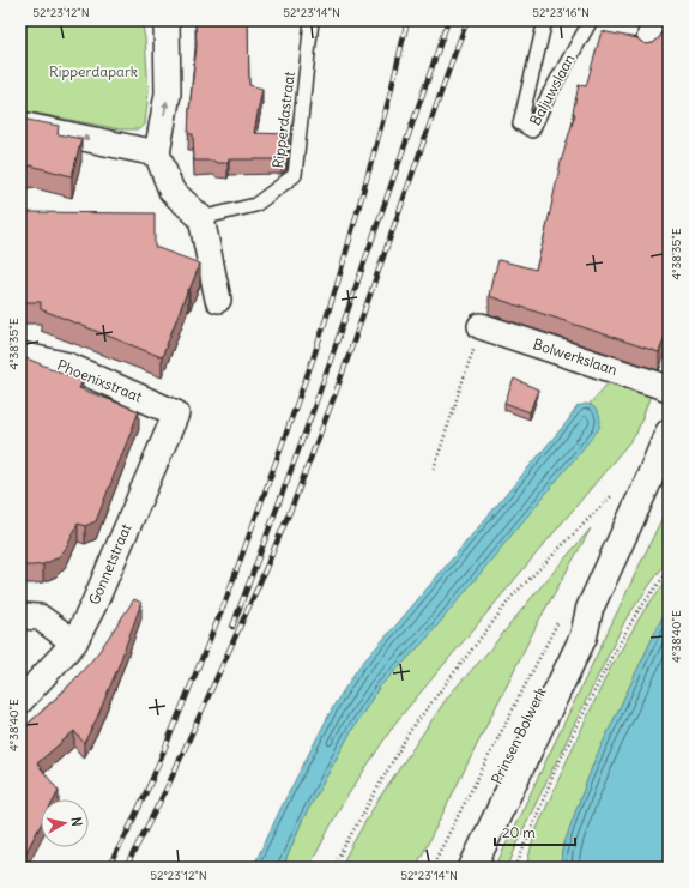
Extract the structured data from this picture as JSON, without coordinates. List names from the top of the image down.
{
  "streets": {
    "main road": ["Prinsen Bolwerk"],
    "street": ["Bolwerkslaan", "Phoenixstraat", "Gonnetstraat"],
    "lane": ["Baljuwslaan", "Ripperdastraat"]
  },
  "crossings": [
    ["Phoenixstraat", "Gonnetstraat"]
  ],
  "parks": ["Ripperdapark"],
  "scale_bar": "20 m",
  "north": "right",
  "coordinates": [
    "52°23'12\"N",
    "52°23'14\"N",
    "52°23'16\"N",
    "4°38'35\"E",
    "4°38'40\"E"
  ]
}
